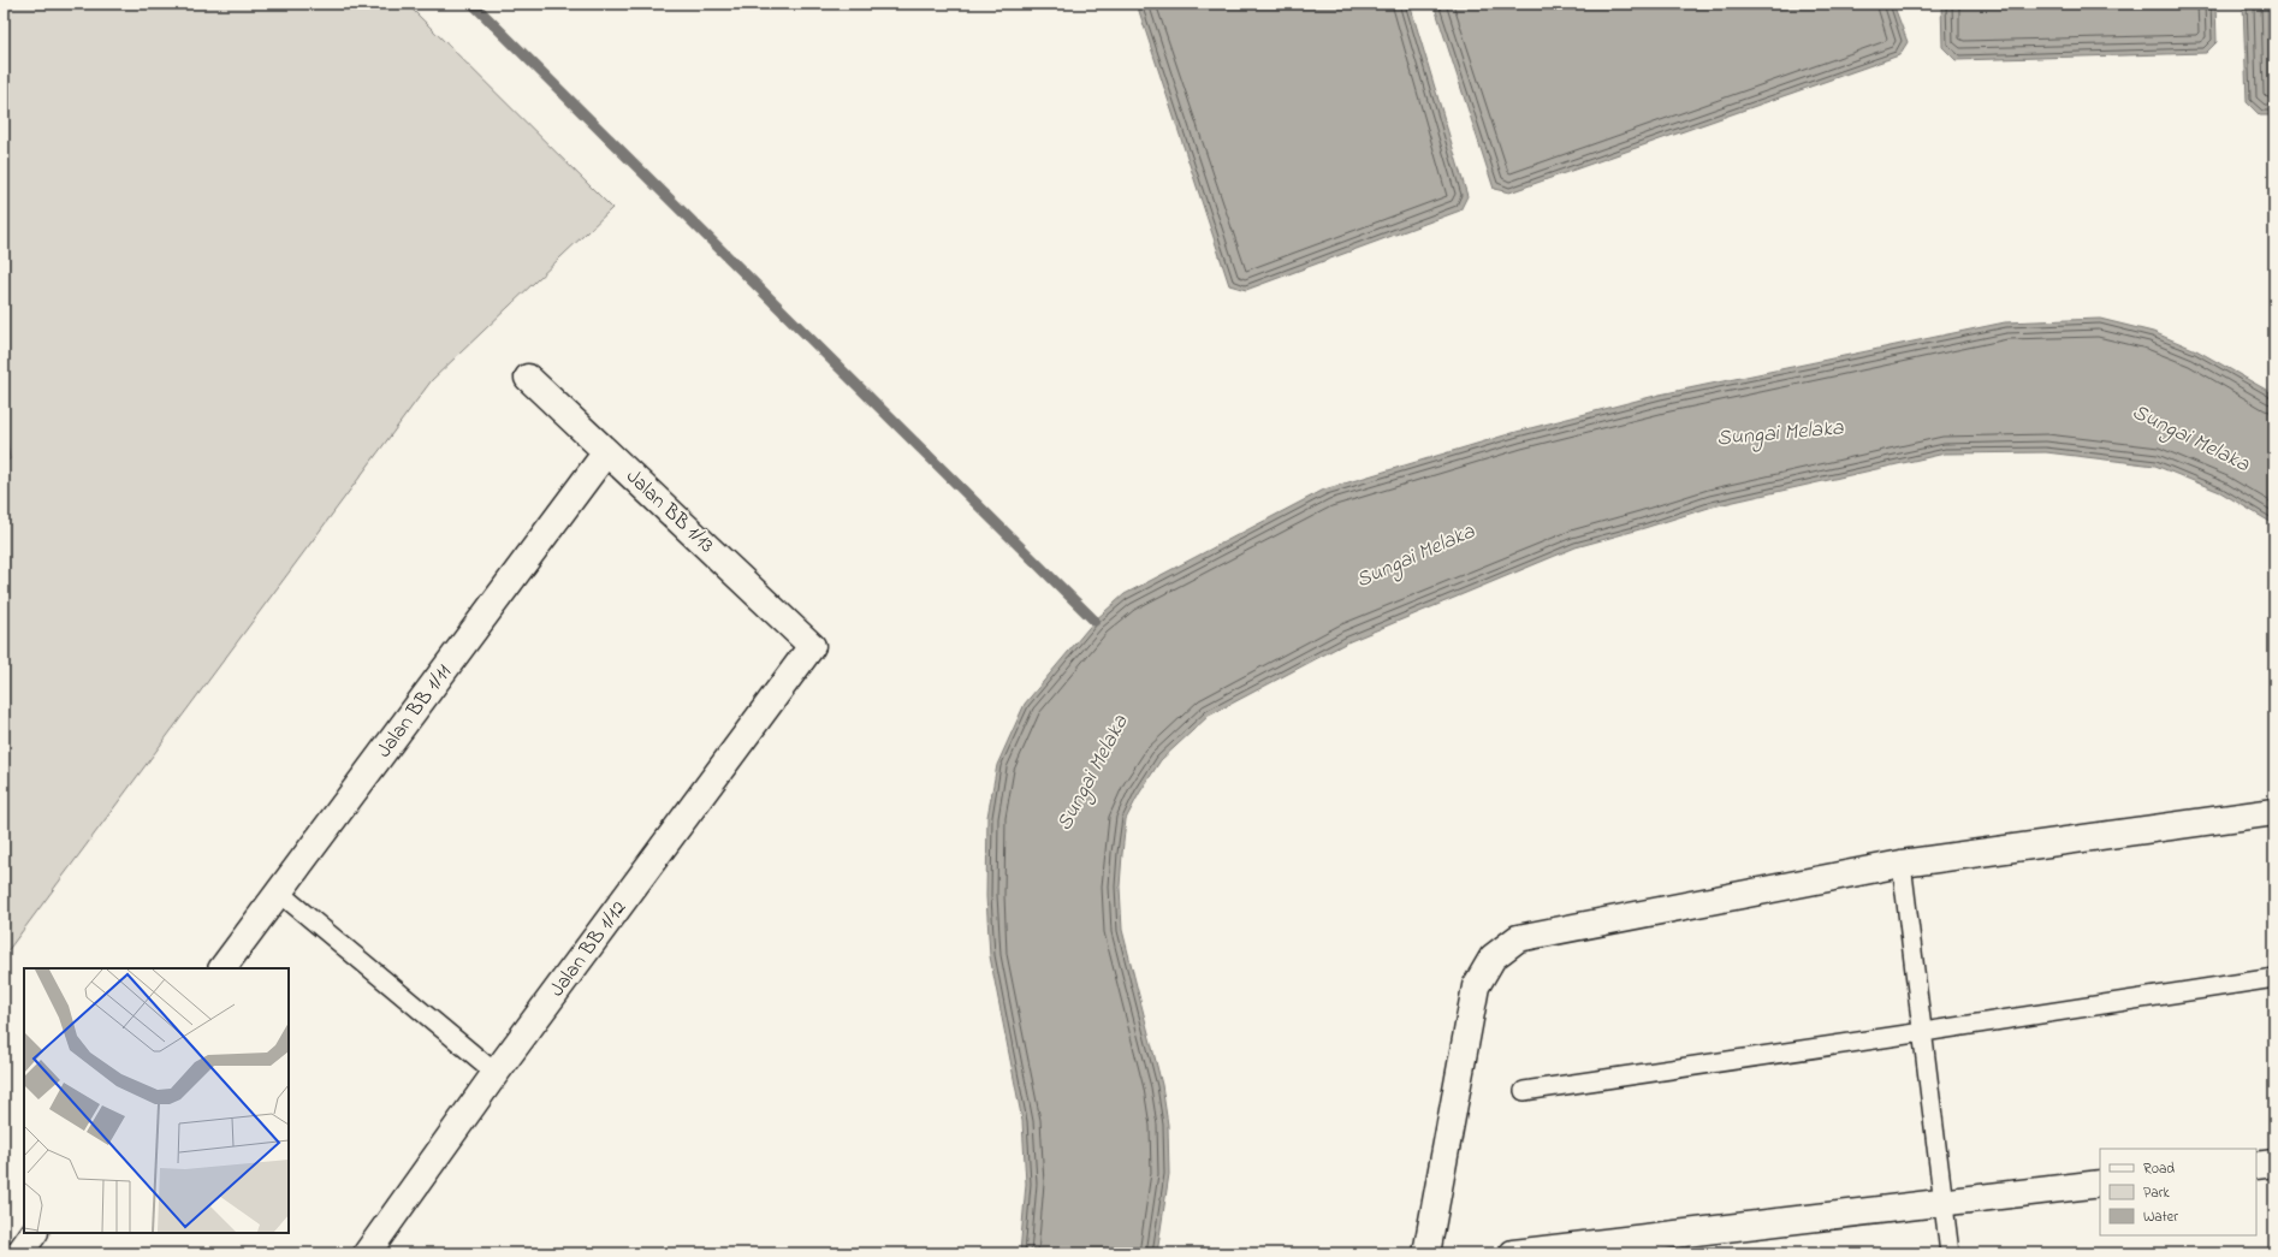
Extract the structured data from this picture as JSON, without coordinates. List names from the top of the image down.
{
  "streets": {
    "street": ["Jalan BB 1/13", "Jalan BB 1/11", "Jalan BB 1/12"]
  },
  "crossings": [
    ["Jalan BB 1/13", "Jalan BB 1/11"],
    ["Jalan BB 1/13", "Jalan BB 1/12"]
  ],
  "water": ["Sungai Melaka"],
  "legend": ["Road", "Park", "Water"]
}
